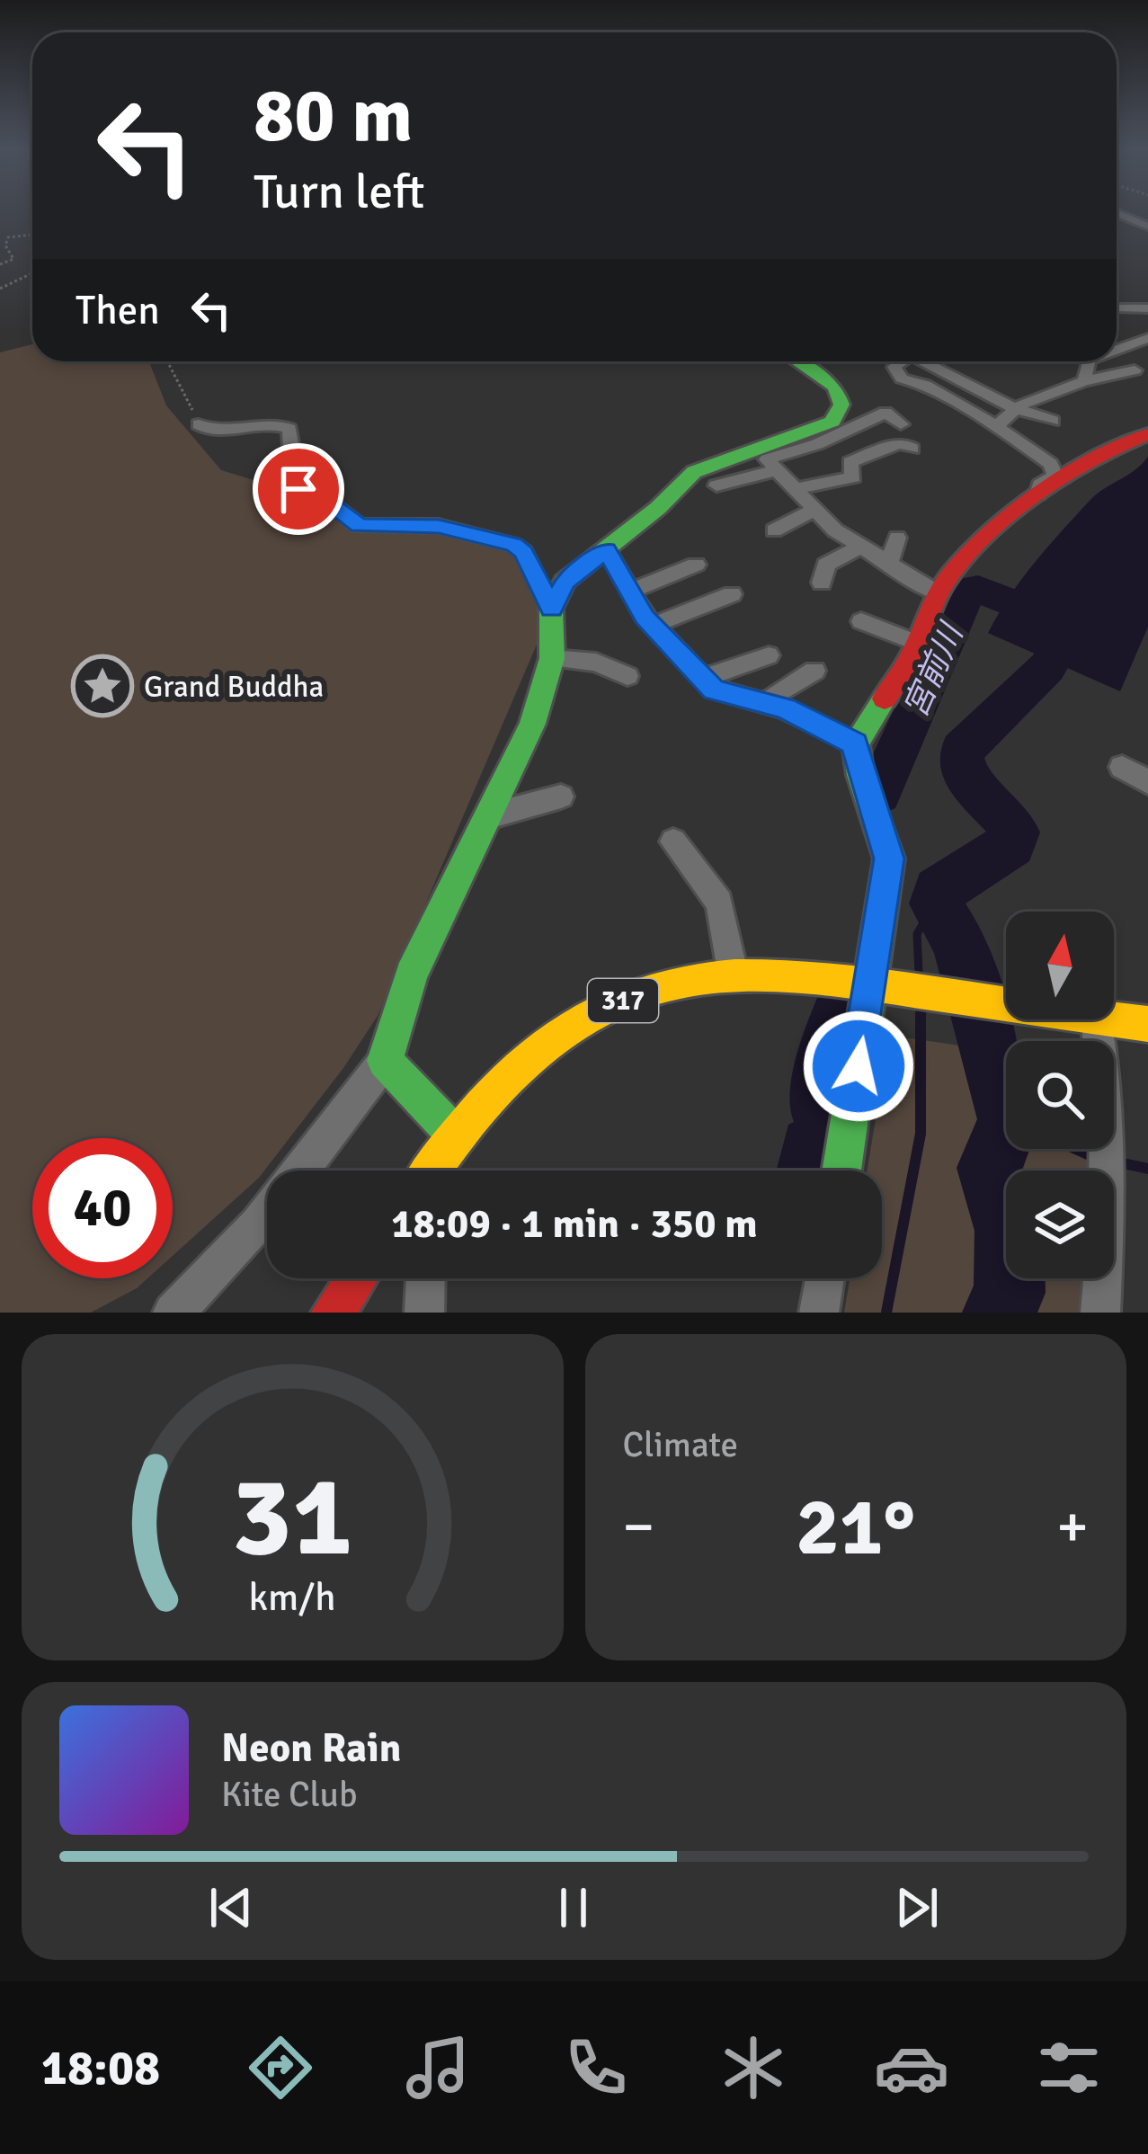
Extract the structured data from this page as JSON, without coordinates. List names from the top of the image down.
{
  "streets": {
    "main road": ["317"]
  },
  "water": ["宮前川"],
  "places": {
    "place": ["Grand Buddha"]
  },
  "north": "top",
  "page": {
    "turn": ["80 m", "Turn left"],
    "then": "Then",
    "limit": "40",
    "trip": "18:09 · 1 min · 350 m",
    "tile": "Climate",
    "heat": ["−", "21°", "+"],
    "song": ["Neon Rain", "Kite Club"],
    "tabs": "18:08",
    "gauge": ["31", "km/h"]
  }
}
